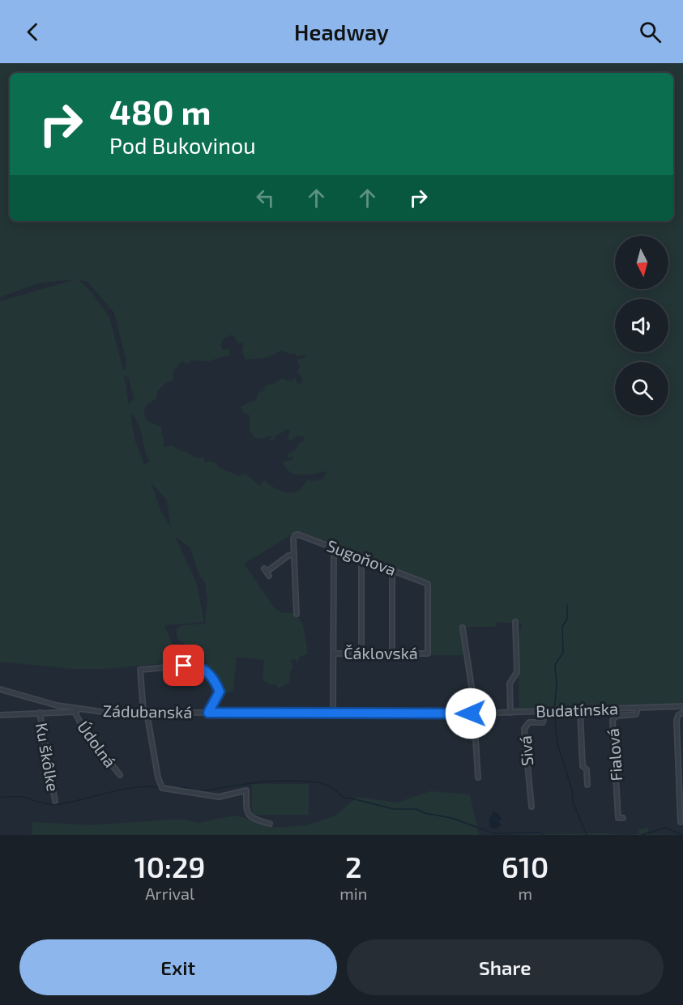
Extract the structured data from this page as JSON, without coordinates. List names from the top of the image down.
{
  "streets": {
    "street": [
      "Sugoňova",
      "Čáklovská",
      "Budatínska",
      "Zádubanská",
      "Údolná",
      "Sivá",
      "Fialová",
      "Ku škôlke"
    ]
  },
  "crossings": [
    ["Sugoňova", "Čáklovská"],
    ["Budatínska", "Zádubanská"],
    ["Budatínska", "Sivá"],
    ["Budatínska", "Fialová"],
    ["Zádubanská", "Údolná"],
    ["Zádubanská", "Ku škôlke"]
  ],
  "north": "bottom",
  "page": {
    "header": "Headway",
    "turn": ["480 m", "Pod Bukovinou"],
    "eta": [
      "10:29",
      "Arrival",
      "2",
      "min",
      "610",
      "m"
    ],
    "buttons": ["Exit", "Share"]
  }
}
